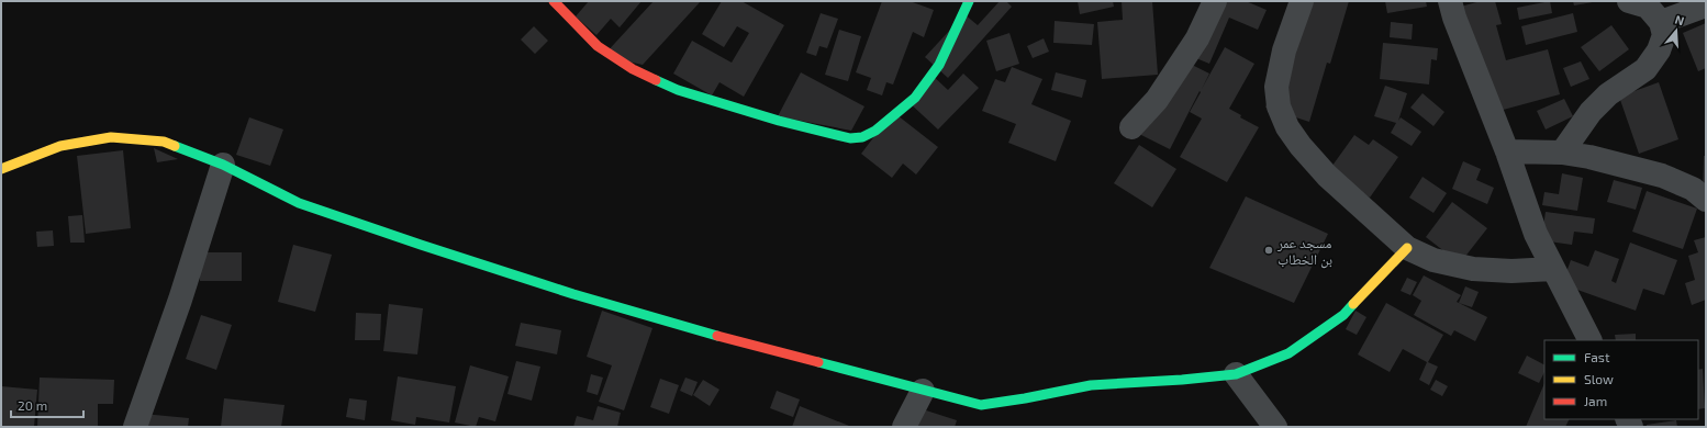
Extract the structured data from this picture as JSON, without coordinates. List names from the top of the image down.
{
  "places": ["مسجد عمر بن الخطاب"],
  "legend": ["Fast", "Slow", "Jam"],
  "scale_bar": "20 m",
  "north": "top"
}
